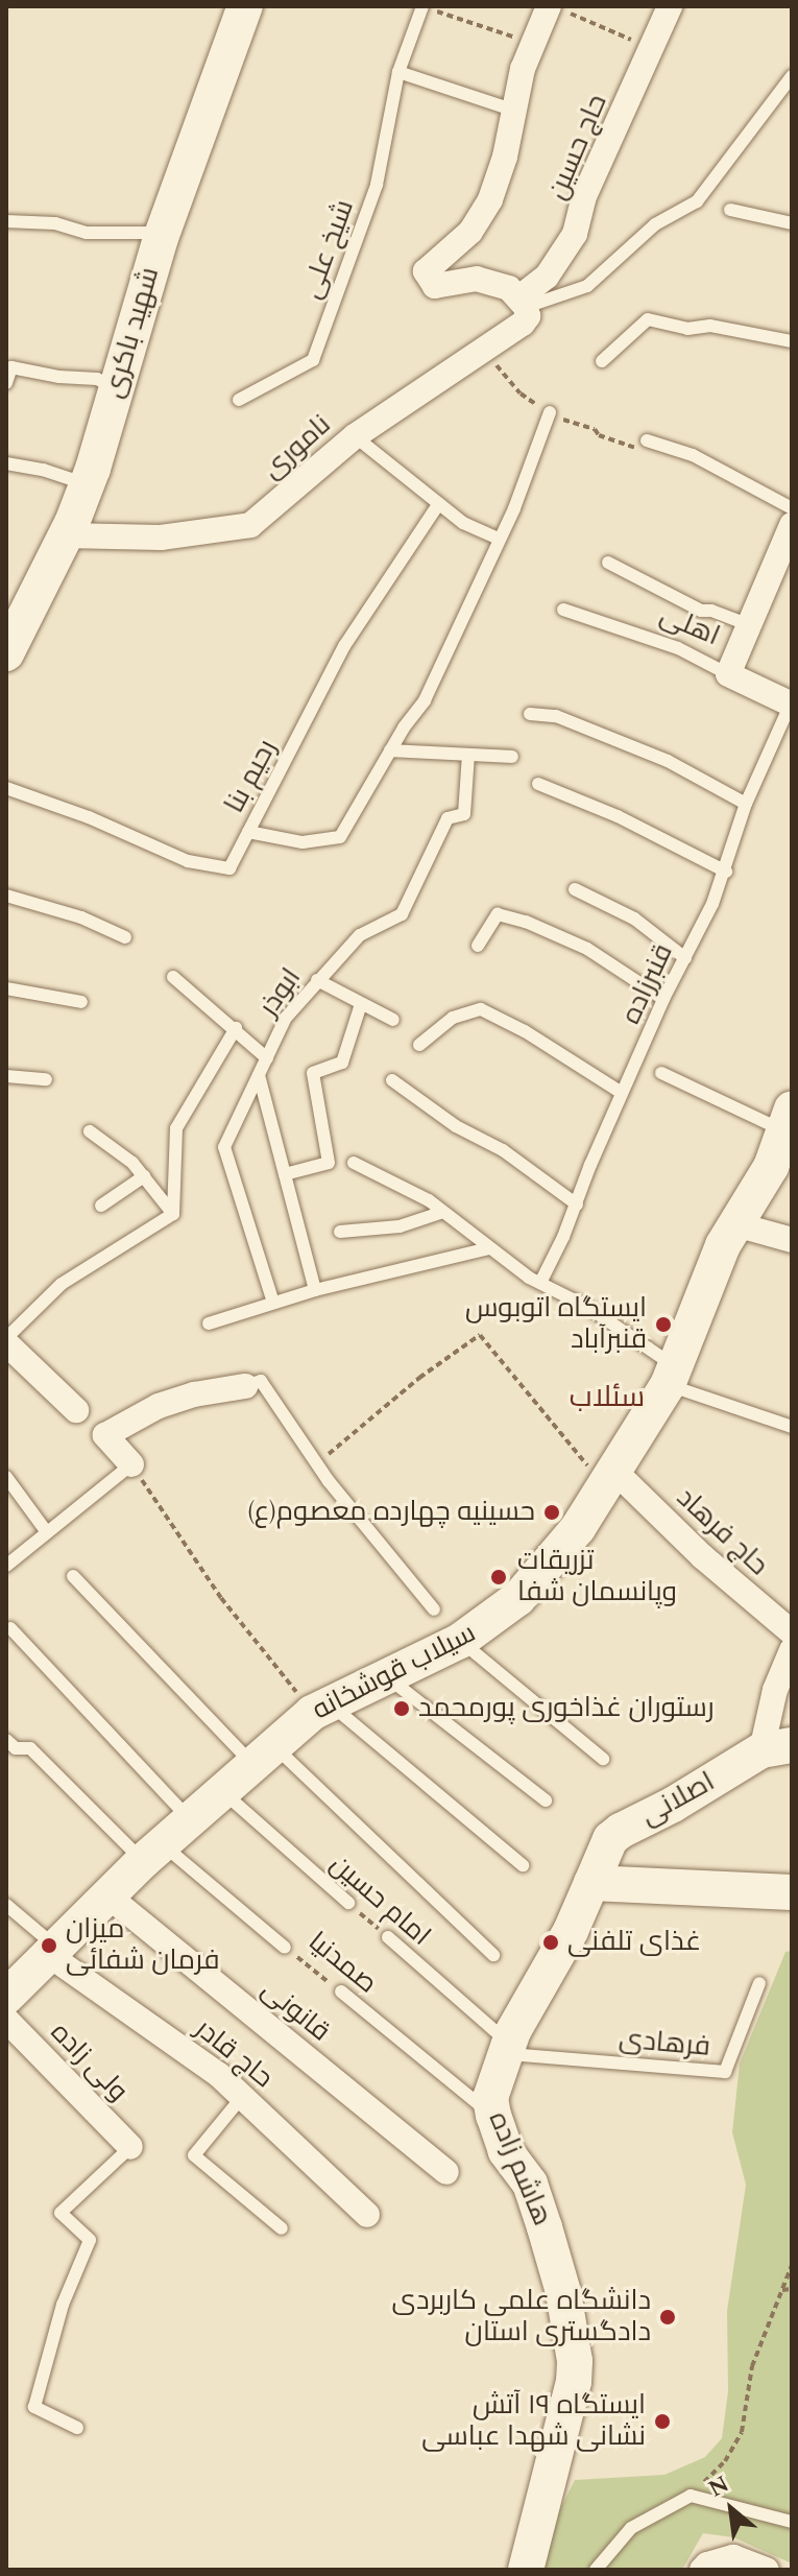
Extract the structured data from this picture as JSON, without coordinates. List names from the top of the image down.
{
  "streets": {
    "street": [
      "حاج حسین",
      "شهید باکری",
      "ناموری",
      "اهلی",
      "حاج فرهاد",
      "سیلاب قوشخانه",
      "اصلانی",
      "قانونی",
      "حاج قادر",
      "ولی زاده",
      "هاشم زاده"
    ],
    "lane": [
      "شیخ علی",
      "رحیم بنا",
      "قنبرزاده",
      "ابوذر",
      "امام حسین",
      "صمدنیا",
      "فرهادی"
    ]
  },
  "crossings": [
    ["حاج حسین", "ناموری"],
    ["شهید باکری", "ناموری"],
    ["اهلی", "قنبرزاده"],
    ["حاج فرهاد", "سیلاب قوشخانه"],
    ["سیلاب قوشخانه", "امام حسین"],
    ["سیلاب قوشخانه", "صمدنیا"],
    ["سیلاب قوشخانه", "قانونی"],
    ["سیلاب قوشخانه", "حاج قادر"],
    ["اصلانی", "هاشم زاده"],
    ["امام حسین", "فرهادی"],
    ["امام حسین", "هاشم زاده"],
    ["صمدنیا", "هاشم زاده"],
    ["فرهادی", "هاشم زاده"]
  ],
  "districts": ["سئلاب"],
  "places": [
    "ایستگاه اتوبوس قنبرآباد",
    "حسینیه چهارده معصوم(ع)",
    "تزریقات وپانسمان شفا",
    "رستوران غذاخوری پورمحمد",
    "غذای تلفنی",
    "میزان فرمان شفائی",
    "دانشگاه علمی کاربردی دادگستری استان",
    "ایستگاه ۱۹ آتش نشانی شهدا عباسی"
  ],
  "north": "top left"
}
